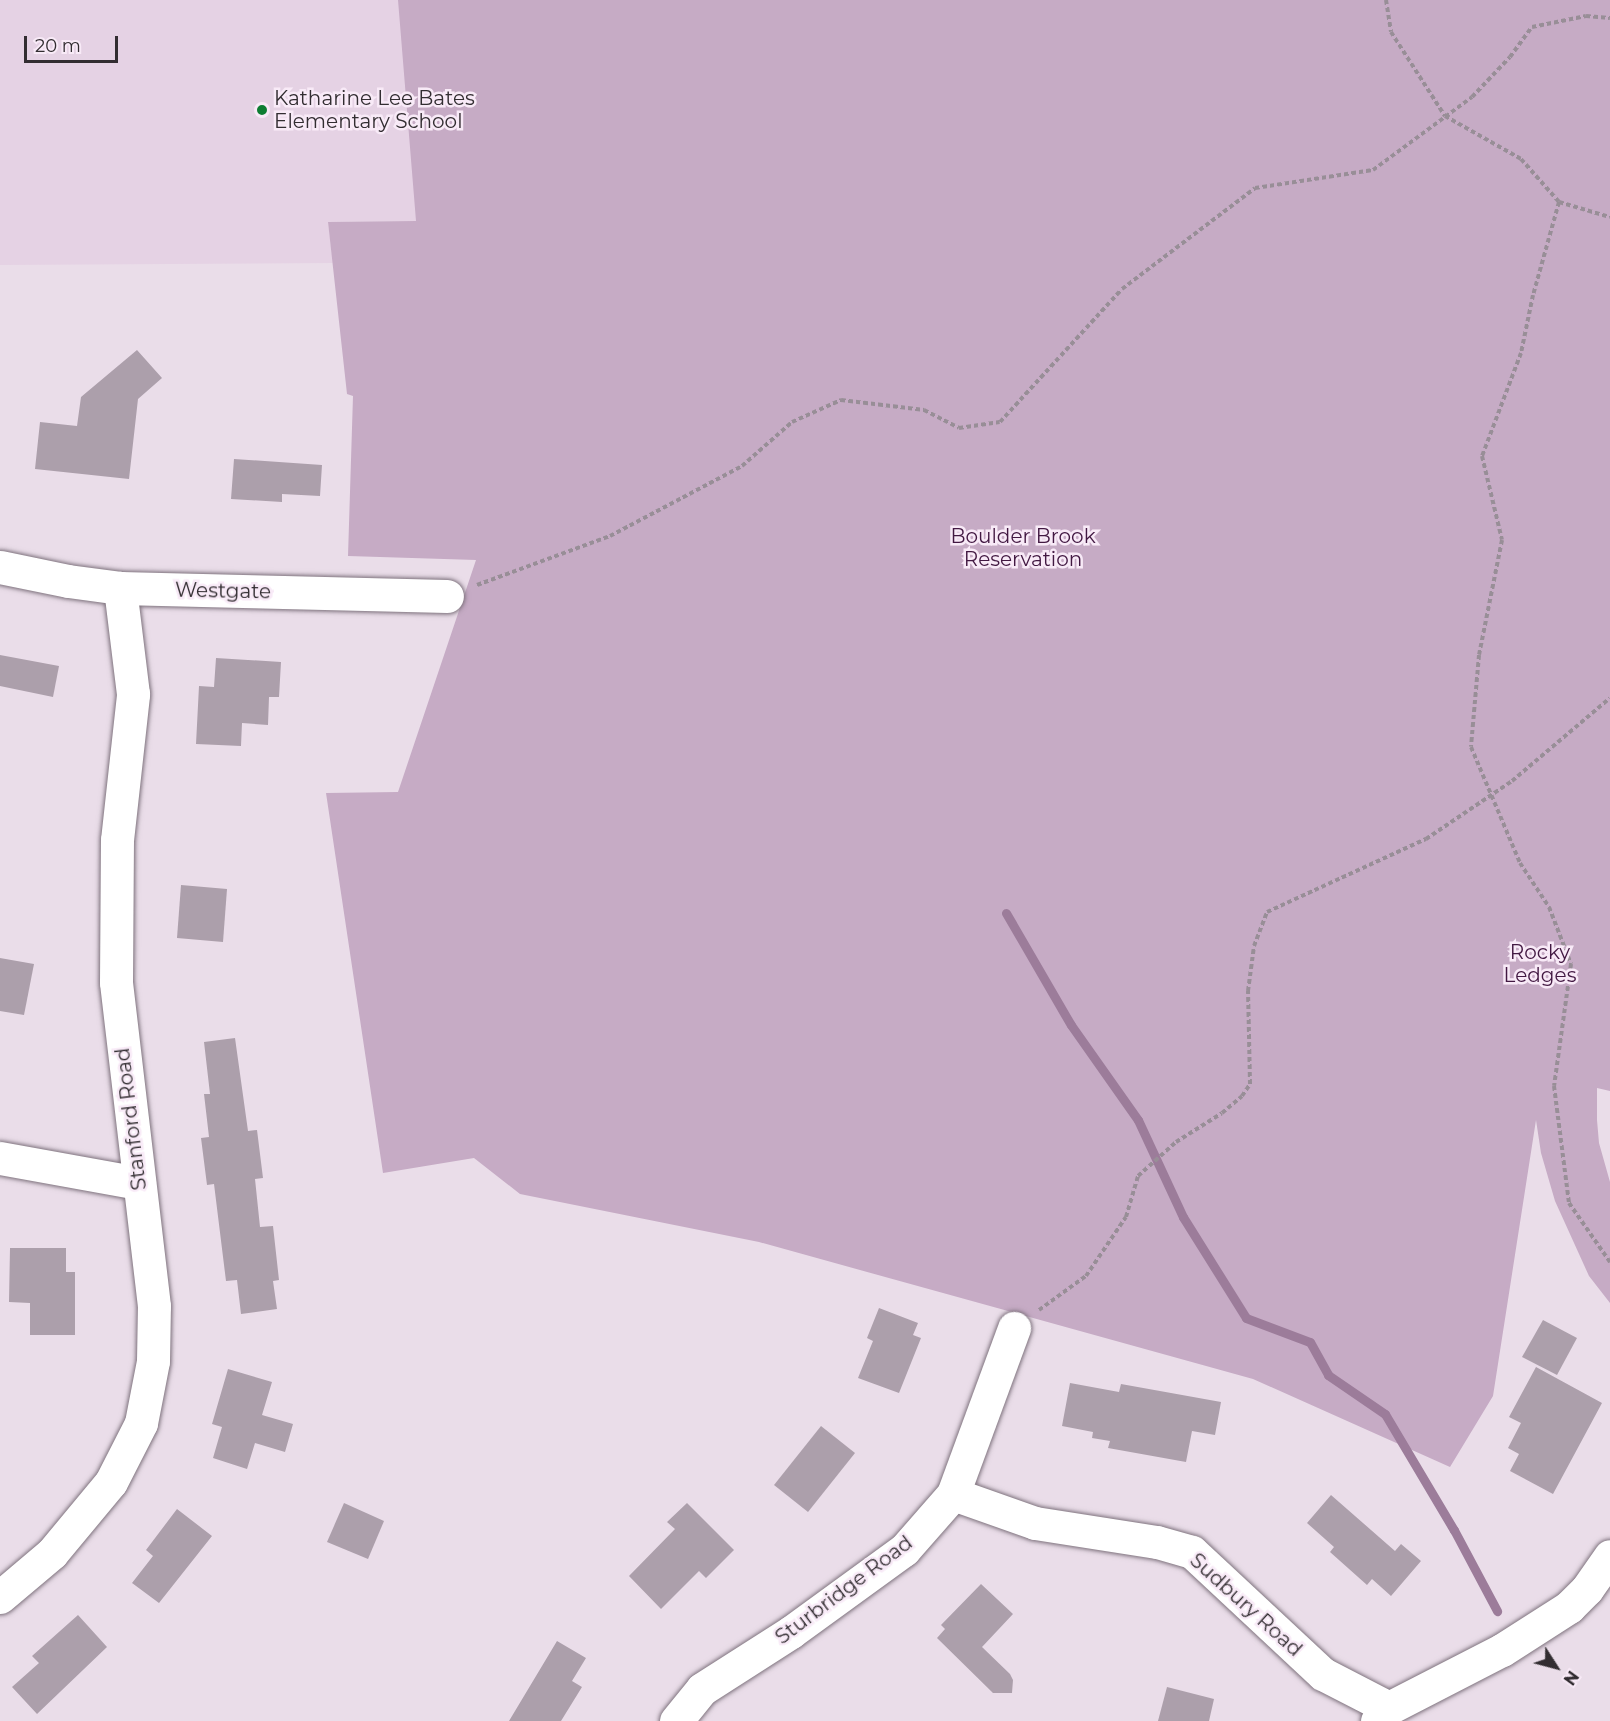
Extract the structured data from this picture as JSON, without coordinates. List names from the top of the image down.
{
  "streets": {
    "street": [
      "Westgate",
      "Stanford Road",
      "Sturbridge Road",
      "Sudbury Road"
    ]
  },
  "crossings": [
    ["Westgate", "Stanford Road"],
    ["Sturbridge Road", "Sudbury Road"]
  ],
  "parks": ["Boulder Brook Reservation", "Rocky Ledges"],
  "places": ["Katharine Lee Bates Elementary School"],
  "scale_bar": "20 m",
  "north": "bottom right"
}
